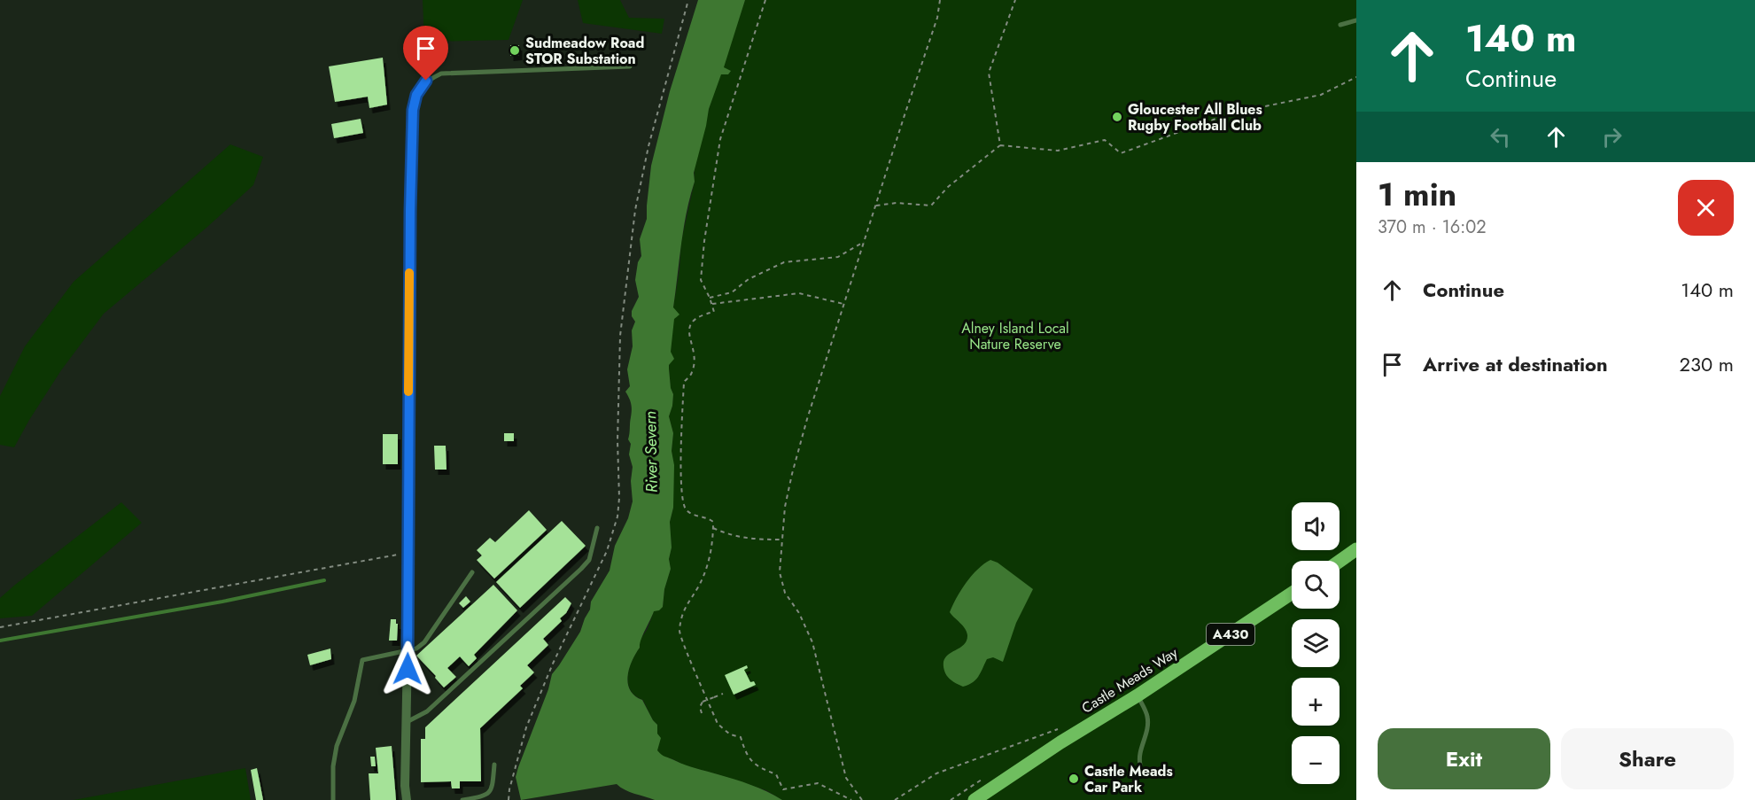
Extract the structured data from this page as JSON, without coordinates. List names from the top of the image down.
{
  "streets": {
    "main road": ["A430", "Castle Meads Way"]
  },
  "water": ["River Severn"],
  "parks": ["Alney Island Local Nature Reserve"],
  "places": ["Sudmeadow Road STOR Substation", "Gloucester All Blues Rugby Football Club", "Castle Meads Car Park"],
  "page": {
    "turn": ["140 m", "Continue"],
    "heading": ["1 min", "370 m · 16:02"],
    "list": [
      {
        "name": "Continue",
        "value": "140 m"
      },
      {
        "name": "Arrive at destination",
        "value": "230 m"
      }
    ],
    "map_buttons": ["+", "−"],
    "buttons": ["Exit", "Share"]
  }
}
